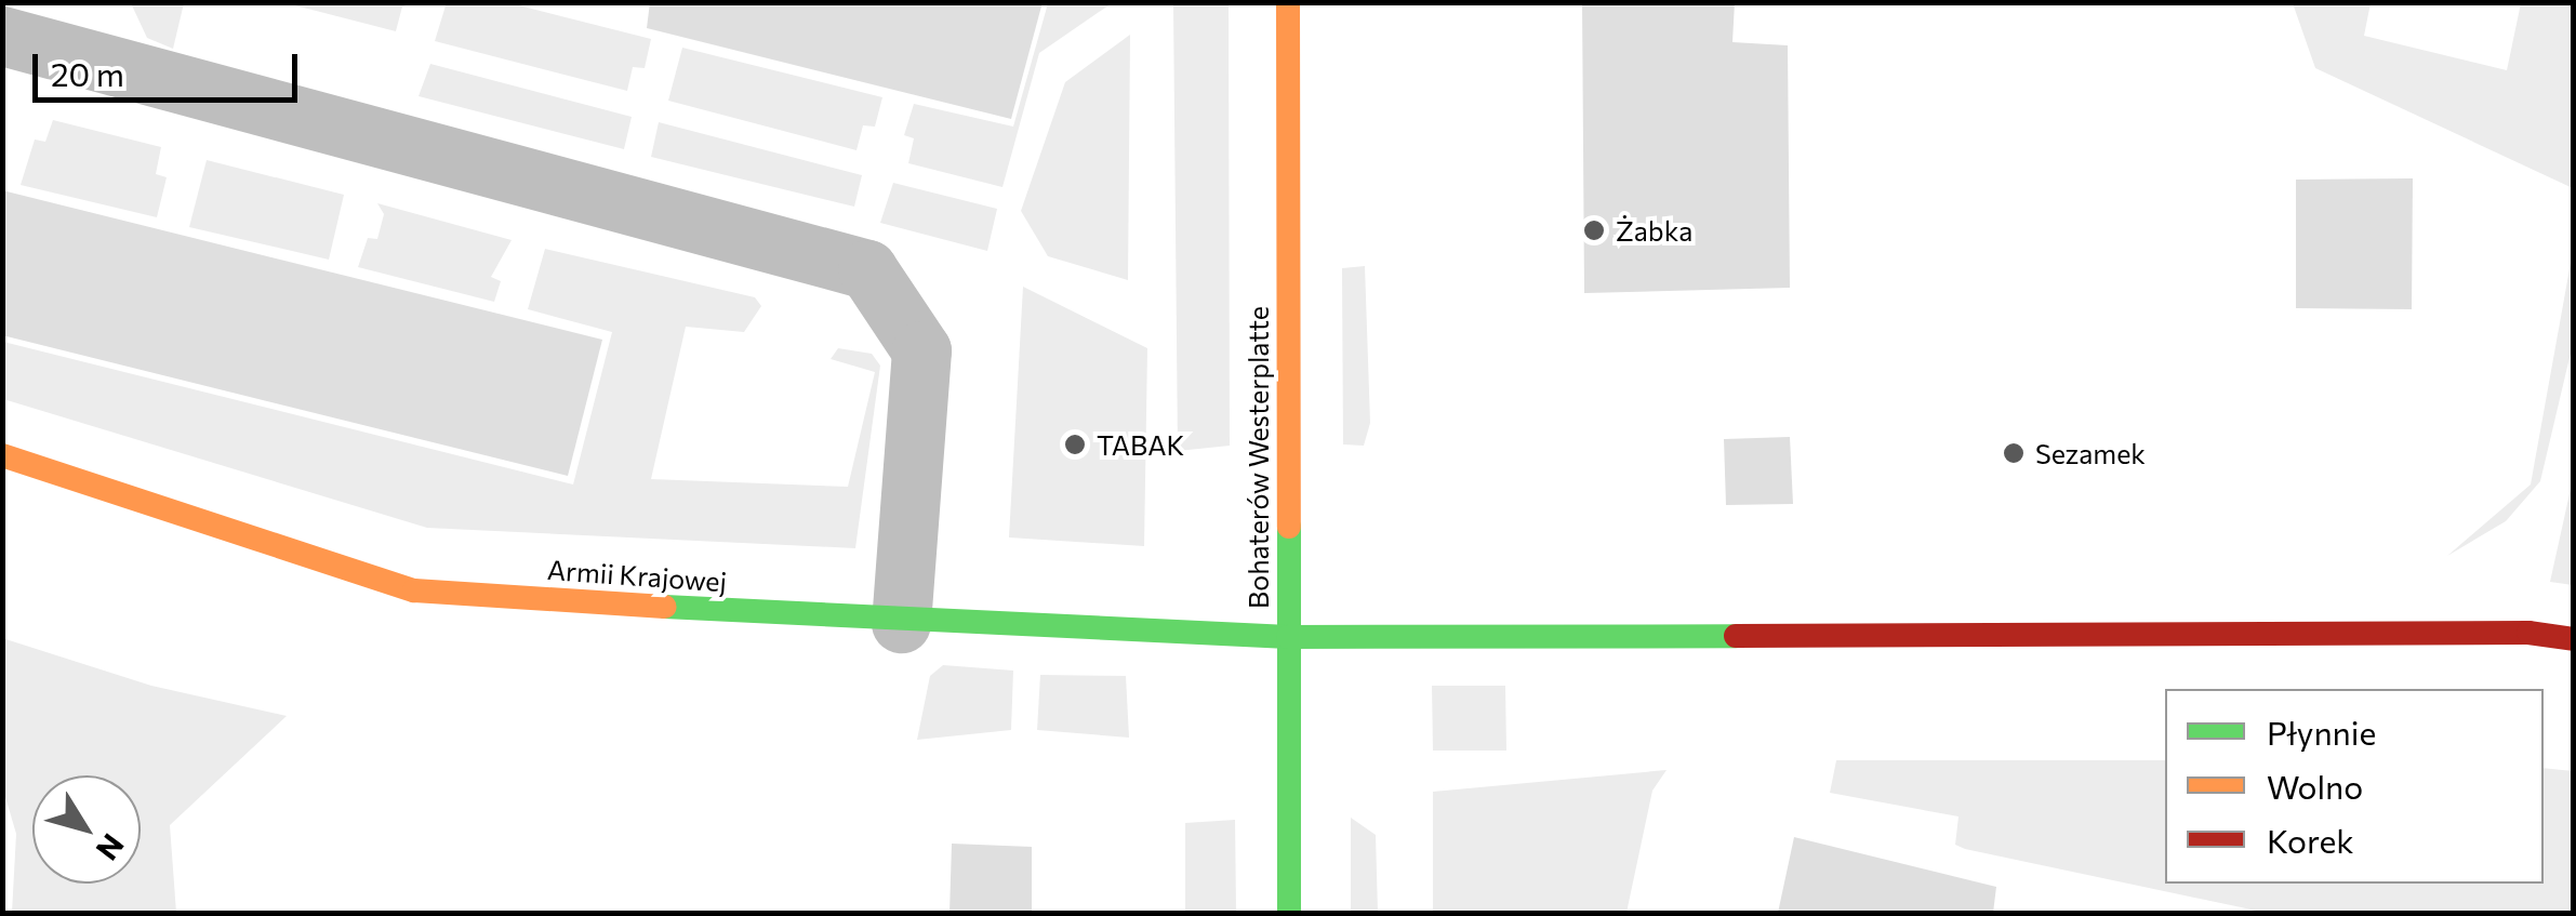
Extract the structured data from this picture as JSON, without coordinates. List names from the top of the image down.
{
  "streets": {
    "street": ["Bohaterów Westerplatte", "Armii Krajowej"]
  },
  "crossings": [
    ["Bohaterów Westerplatte", "Armii Krajowej"]
  ],
  "places": ["Żabka", "TABAK", "Sezamek"],
  "legend": ["Płynnie", "Wolno", "Korek"],
  "scale_bar": "20 m",
  "north": "bottom right"
}
